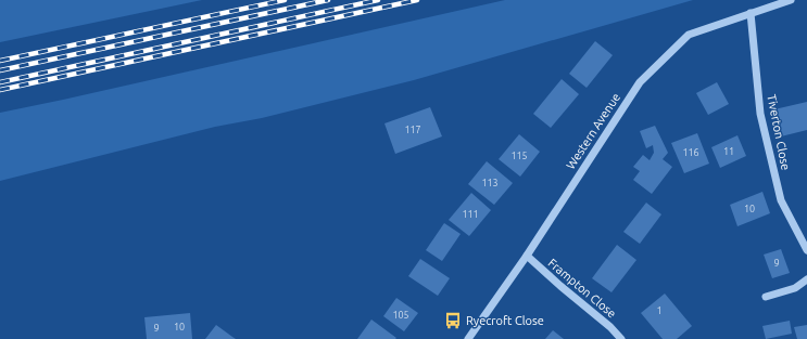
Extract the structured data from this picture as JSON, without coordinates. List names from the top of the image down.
{
  "streets": {
    "street": ["Western Avenue", "Tiverton Close", "Frampton Close"]
  },
  "crossings": [
    ["Western Avenue", "Tiverton Close"],
    ["Western Avenue", "Frampton Close"]
  ],
  "places": {
    "bus stop": ["Ryecroft Close"]
  },
  "house_numbers": [
    "117",
    "11",
    "116",
    "115",
    "113",
    "10",
    "111",
    "9",
    "1",
    "105",
    "10",
    "9"
  ]
}
